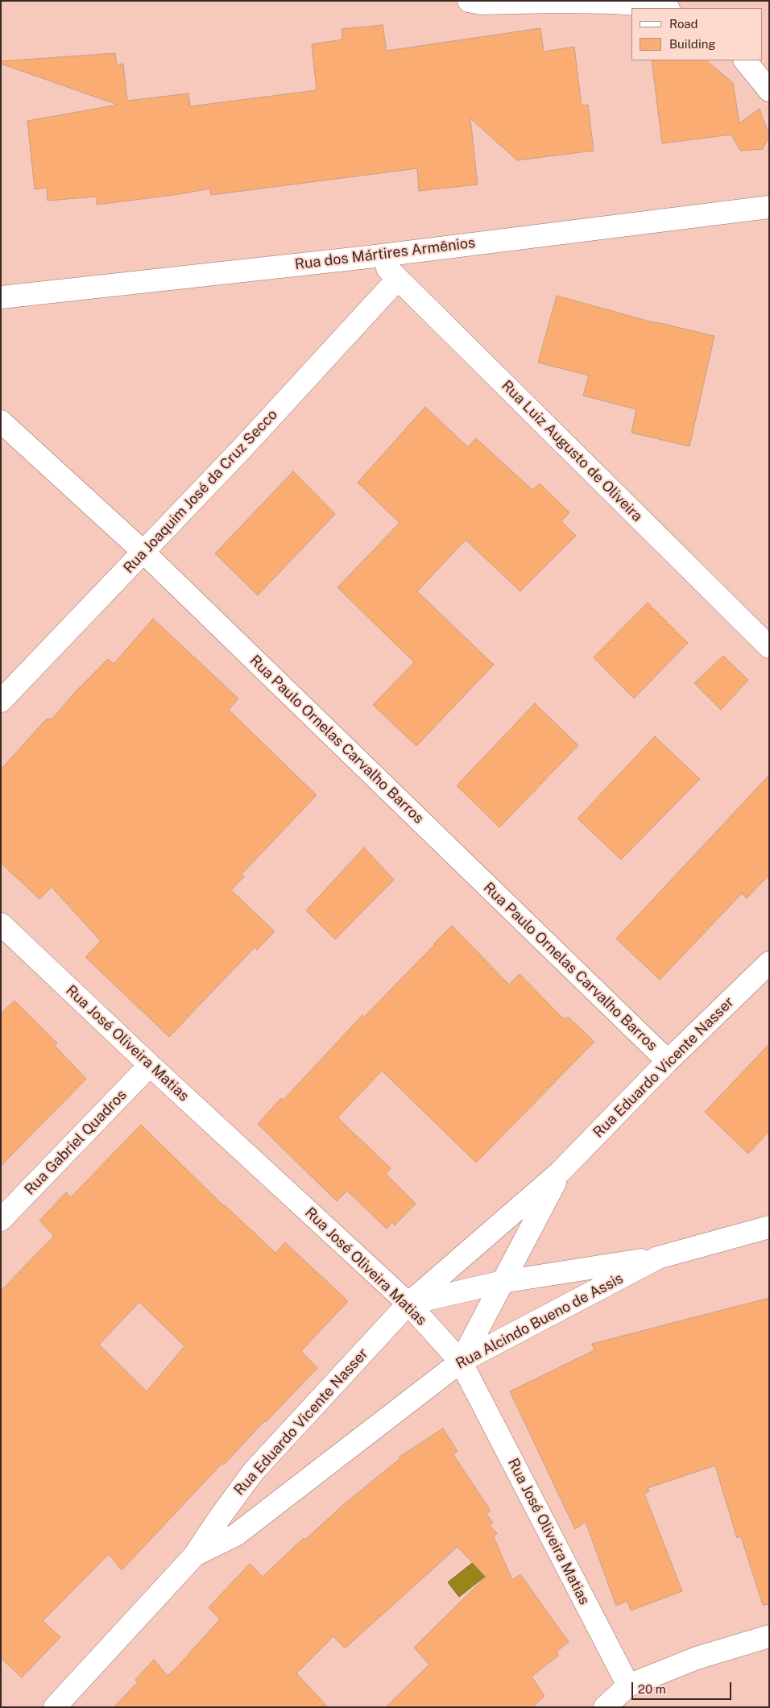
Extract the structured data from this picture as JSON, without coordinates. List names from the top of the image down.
{
  "streets": {
    "street": [
      "Rua dos Mártires Armênios",
      "Rua Luiz Augusto de Oliveira",
      "Rua Joaquim José da Cruz Secco",
      "Rua Paulo Ornelas Carvalho Barros",
      "Rua José Oliveira Matias",
      "Rua Eduardo Vicente Nasser",
      "Rua Gabriel Quadros",
      "Rua Alcindo Bueno de Assis"
    ]
  },
  "crossings": [
    ["Rua dos Mártires Armênios", "Rua Luiz Augusto de Oliveira"],
    ["Rua Luiz Augusto de Oliveira", "Rua Joaquim José da Cruz Secco"],
    ["Rua Joaquim José da Cruz Secco", "Rua Paulo Ornelas Carvalho Barros"],
    ["Rua Paulo Ornelas Carvalho Barros", "Rua Eduardo Vicente Nasser"],
    ["Rua José Oliveira Matias", "Rua Eduardo Vicente Nasser"],
    ["Rua José Oliveira Matias", "Rua Gabriel Quadros"],
    ["Rua José Oliveira Matias", "Rua Alcindo Bueno de Assis"],
    ["Rua Eduardo Vicente Nasser", "Rua Alcindo Bueno de Assis"]
  ],
  "legend": ["Road", "Building"],
  "scale_bar": "20 m"
}
